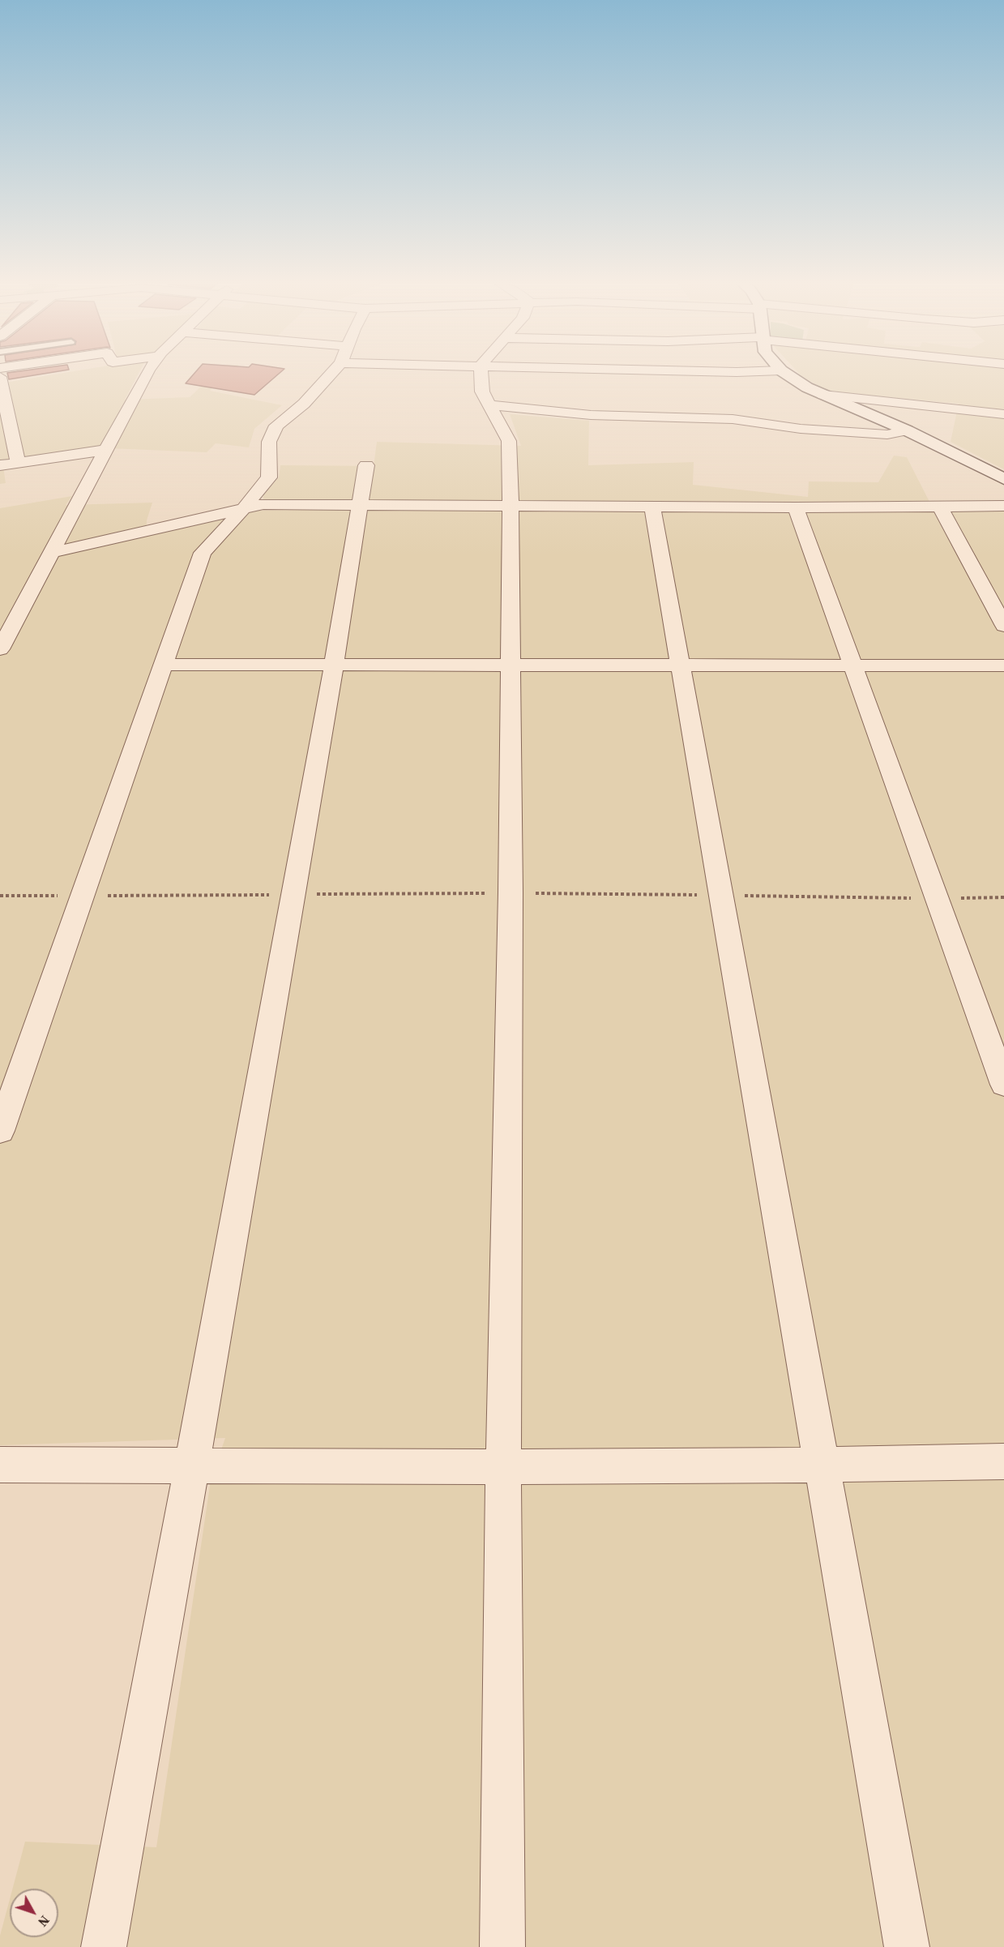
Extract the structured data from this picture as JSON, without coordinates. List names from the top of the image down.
{
  "north": "bottom right"
}
